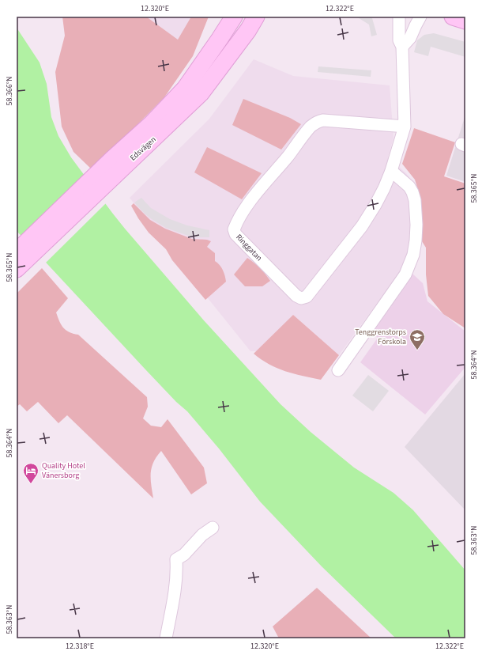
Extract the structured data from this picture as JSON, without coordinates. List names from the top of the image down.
{
  "streets": {
    "main road": ["Edsvägen"],
    "street": ["Ringgatan"]
  },
  "places": {
    "school or university": ["Tenggrenstorps Förskola"],
    "hotel": ["Quality Hotel Vänersborg"]
  },
  "coordinates": [
    "12.320°E",
    "12.322°E",
    "58.366°N",
    "58.365°N",
    "58.364°N",
    "58.363°N",
    "12.318°E"
  ]
}
